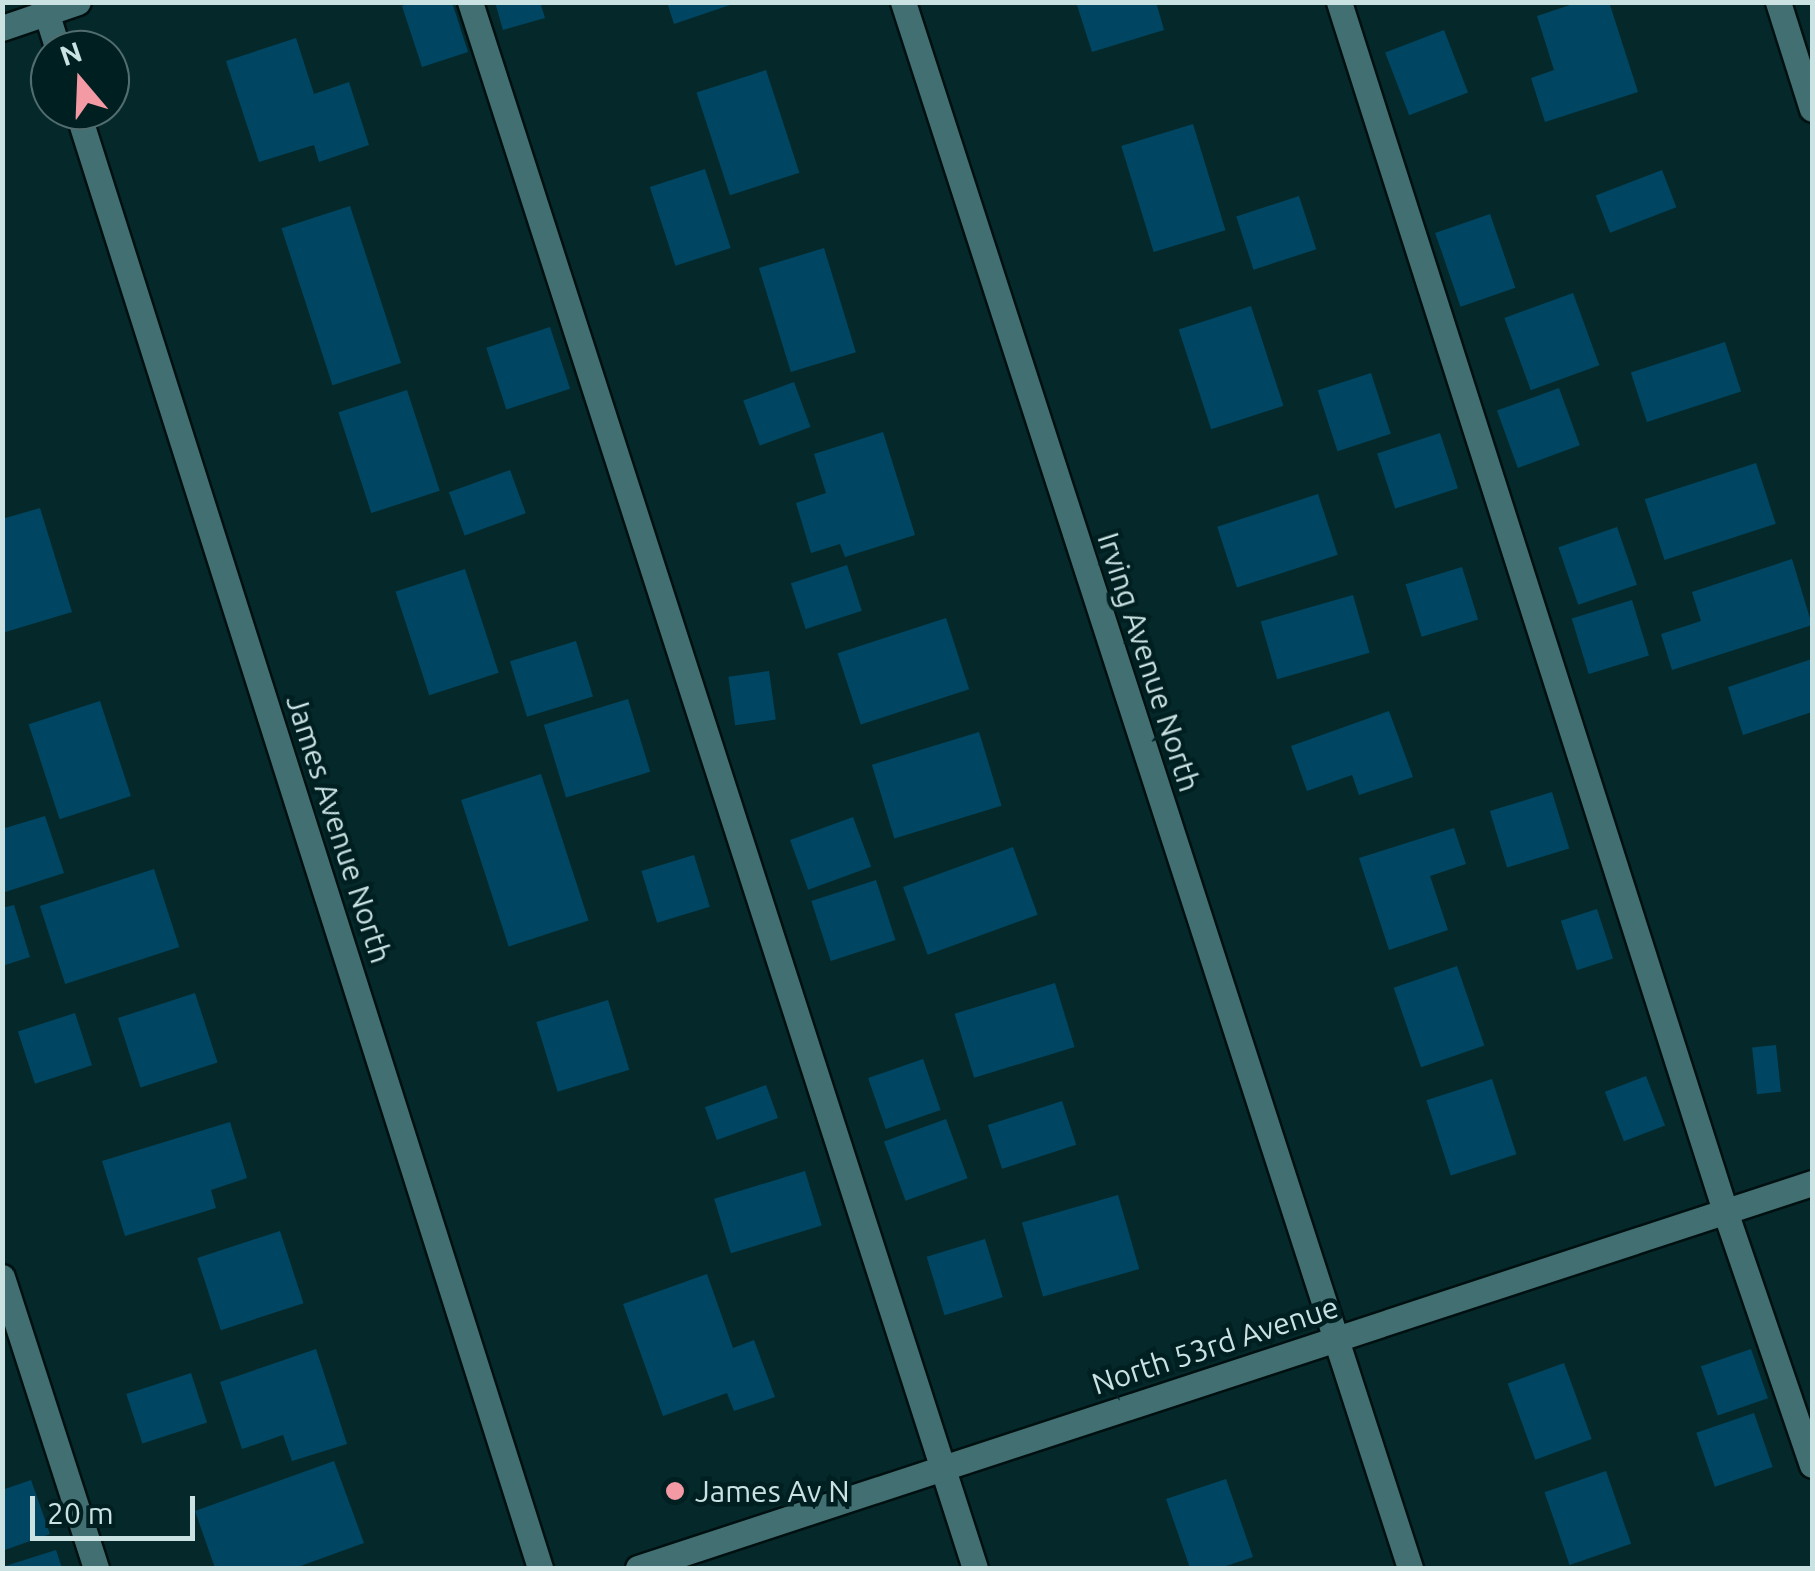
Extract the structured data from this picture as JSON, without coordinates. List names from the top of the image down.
{
  "streets": {
    "street": ["Irving Avenue North", "James Avenue North", "North 53rd Avenue"]
  },
  "crossings": [
    ["Irving Avenue North", "North 53rd Avenue"]
  ],
  "places": ["James Av N"],
  "scale_bar": "20 m",
  "north": "top"
}
